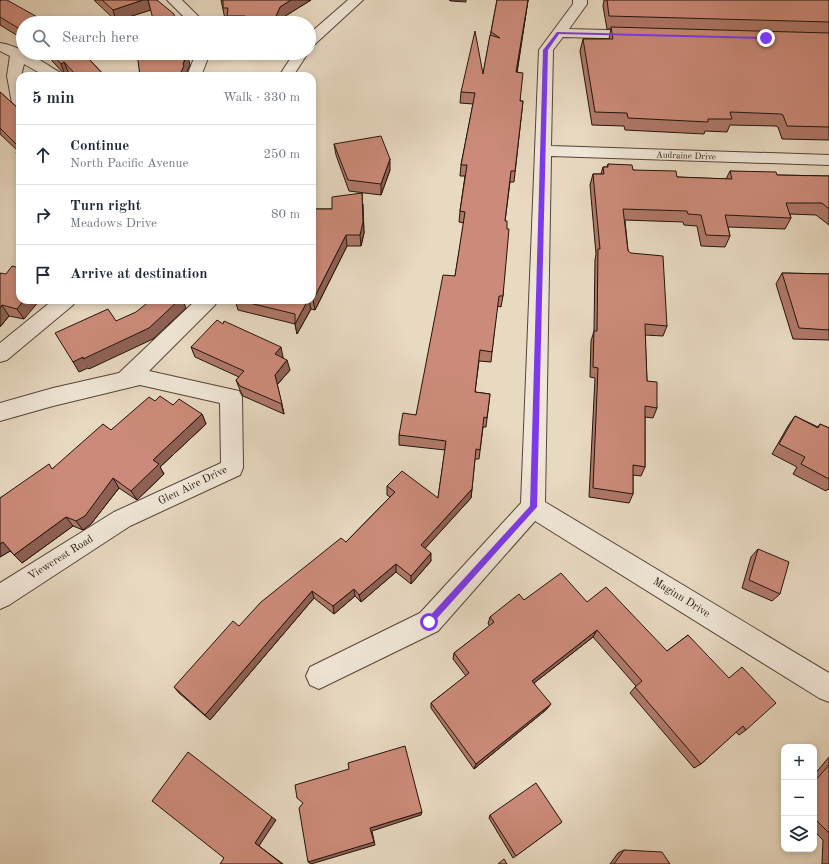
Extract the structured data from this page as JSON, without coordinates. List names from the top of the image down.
{
  "streets": {
    "street": [
      "Audraine Drive",
      "Glen Aire Drive",
      "Viewcrest Road",
      "Maginn Drive"
    ]
  },
  "crossings": [
    ["Glen Aire Drive", "Viewcrest Road"]
  ],
  "page": {
    "search": "Search here",
    "heading": ["5 min", "Walk · 330 m"],
    "list": [
      ["Continue", "North Pacific Avenue", "250 m"],
      ["Turn right", "Meadows Drive", "80 m"],
      "Arrive at destination"
    ],
    "map_buttons": ["+", "−"]
  }
}
